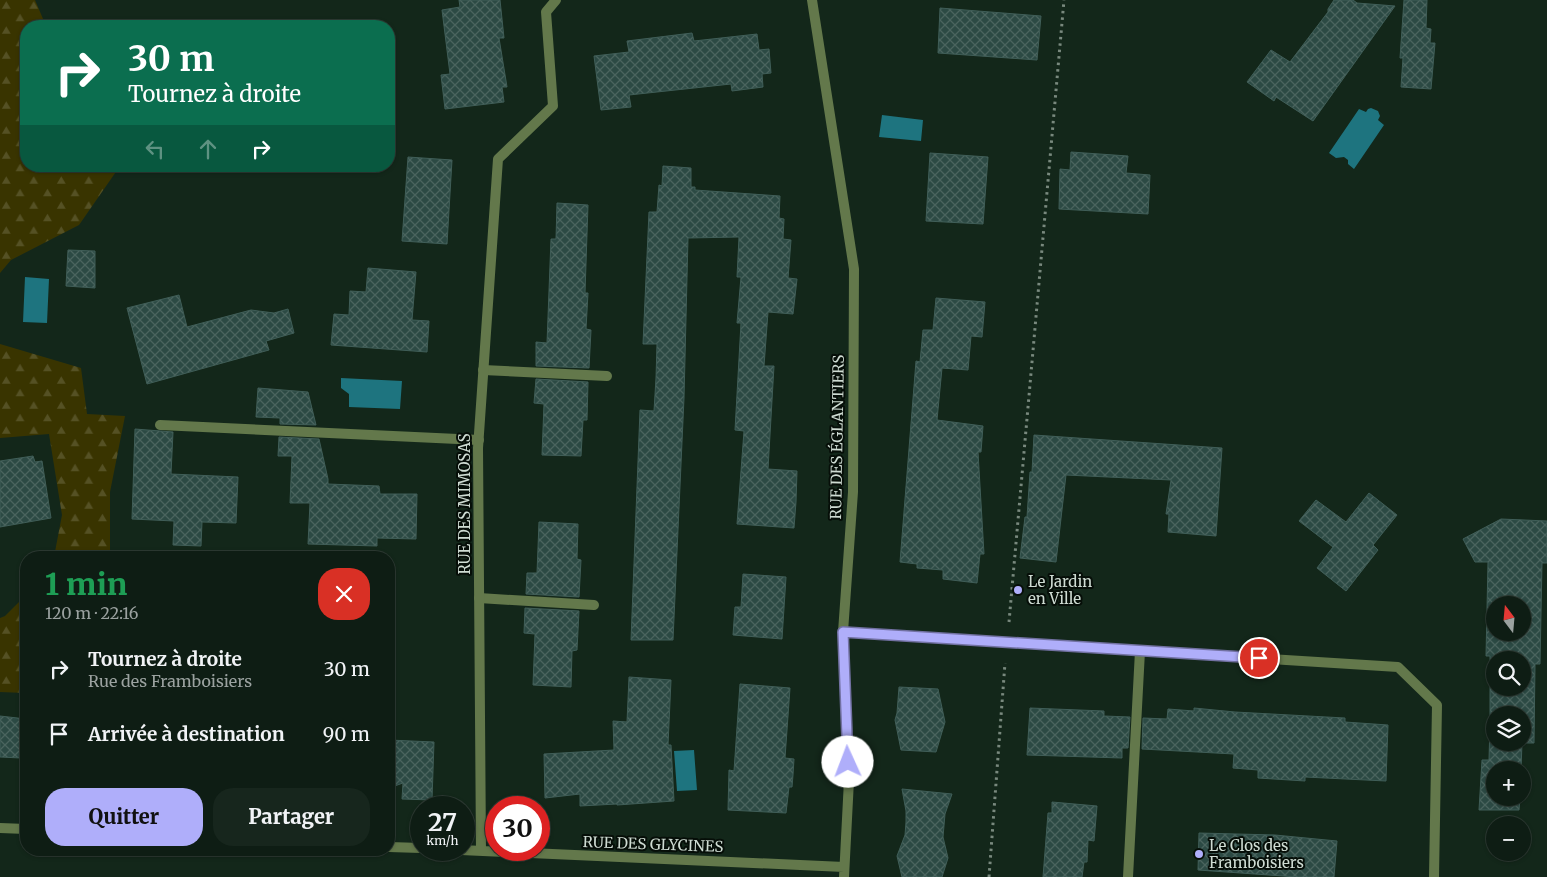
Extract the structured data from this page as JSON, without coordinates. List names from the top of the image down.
{
  "streets": {
    "street": ["RUE DES ÉGLANTIERS", "RUE DES MIMOSAS", "RUE DES GLYCINES"]
  },
  "crossings": [
    ["RUE DES ÉGLANTIERS", "RUE DES GLYCINES"],
    ["RUE DES MIMOSAS", "RUE DES GLYCINES"]
  ],
  "places": ["Le Jardin en Ville", "Le Clos des Framboisiers"],
  "north": "top",
  "page": {
    "turn": ["30 m", "Tournez à droite"],
    "heading": ["1 min", "120 m · 22:16"],
    "map_buttons": ["+", "−"],
    "list": [
      {
        "name": "Tournez à droite",
        "note": "Rue des Framboisiers",
        "value": "30 m"
      },
      {
        "name": "Arrivée à destination",
        "value": "90 m"
      }
    ],
    "buttons": ["Quitter", "Partager"],
    "speed": "27 km/h",
    "limit": "30"
  }
}
